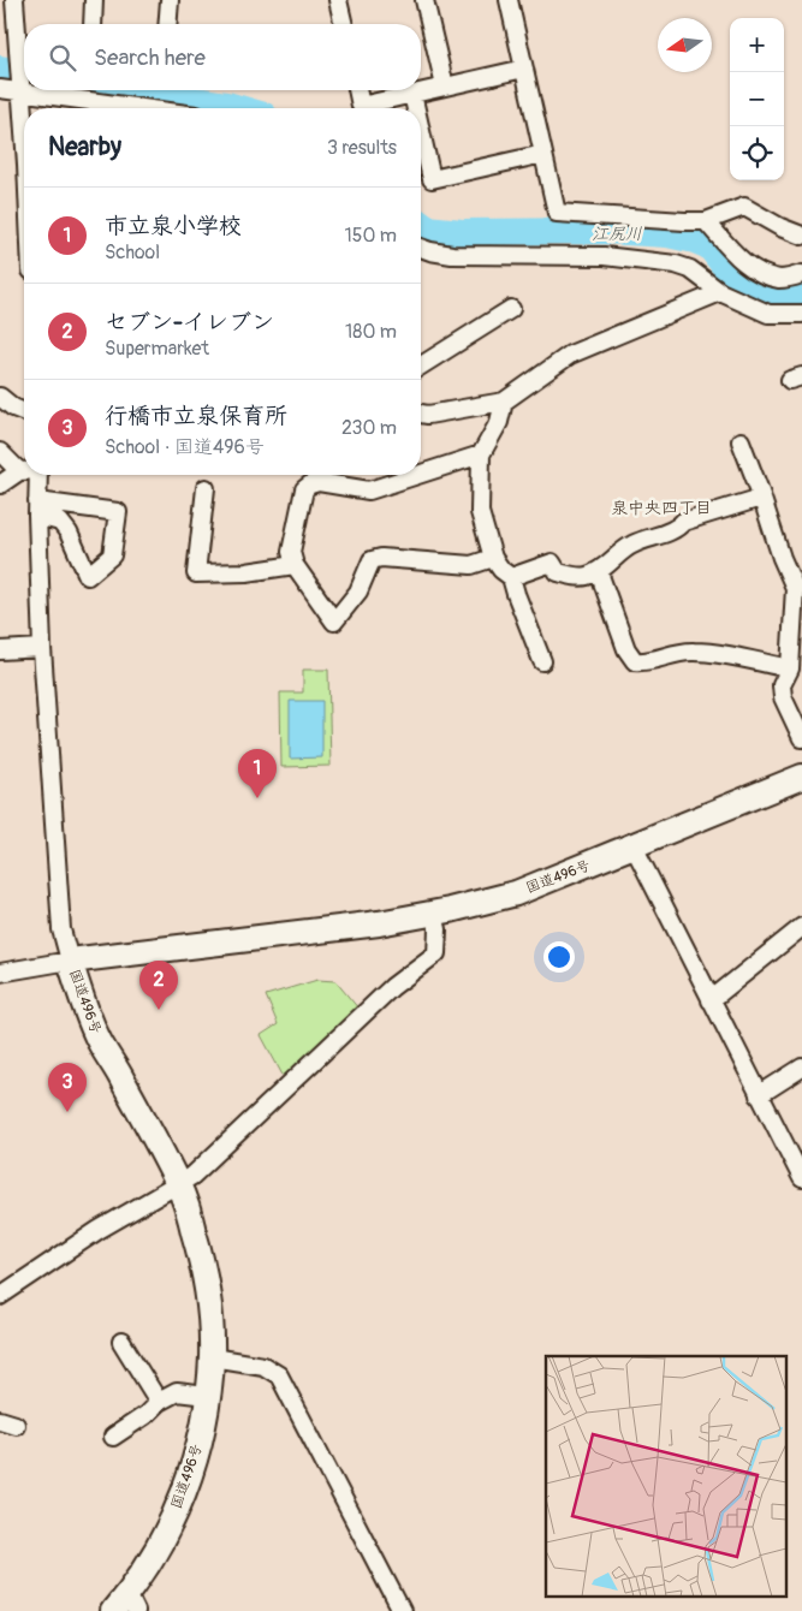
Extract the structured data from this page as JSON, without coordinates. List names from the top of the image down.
{
  "streets": {
    "highway": ["国道496号"]
  },
  "districts": ["泉中央四丁目"],
  "water": ["江尻川"],
  "north": "left",
  "page": {
    "map_buttons": ["+", "−"],
    "search": "Search here",
    "heading": ["Nearby", "3 results"],
    "list": [
      {
        "mark": "1",
        "name": "市立泉小学校",
        "note": "School",
        "value": "150 m"
      },
      {
        "mark": "2",
        "name": "セブン-イレブン",
        "note": "Supermarket",
        "value": "180 m"
      },
      {
        "mark": "3",
        "name": "行橋市立泉保育所",
        "note": "School · 国道496号",
        "value": "230 m"
      }
    ],
    "pins": ["1", "2", "3"]
  }
}
